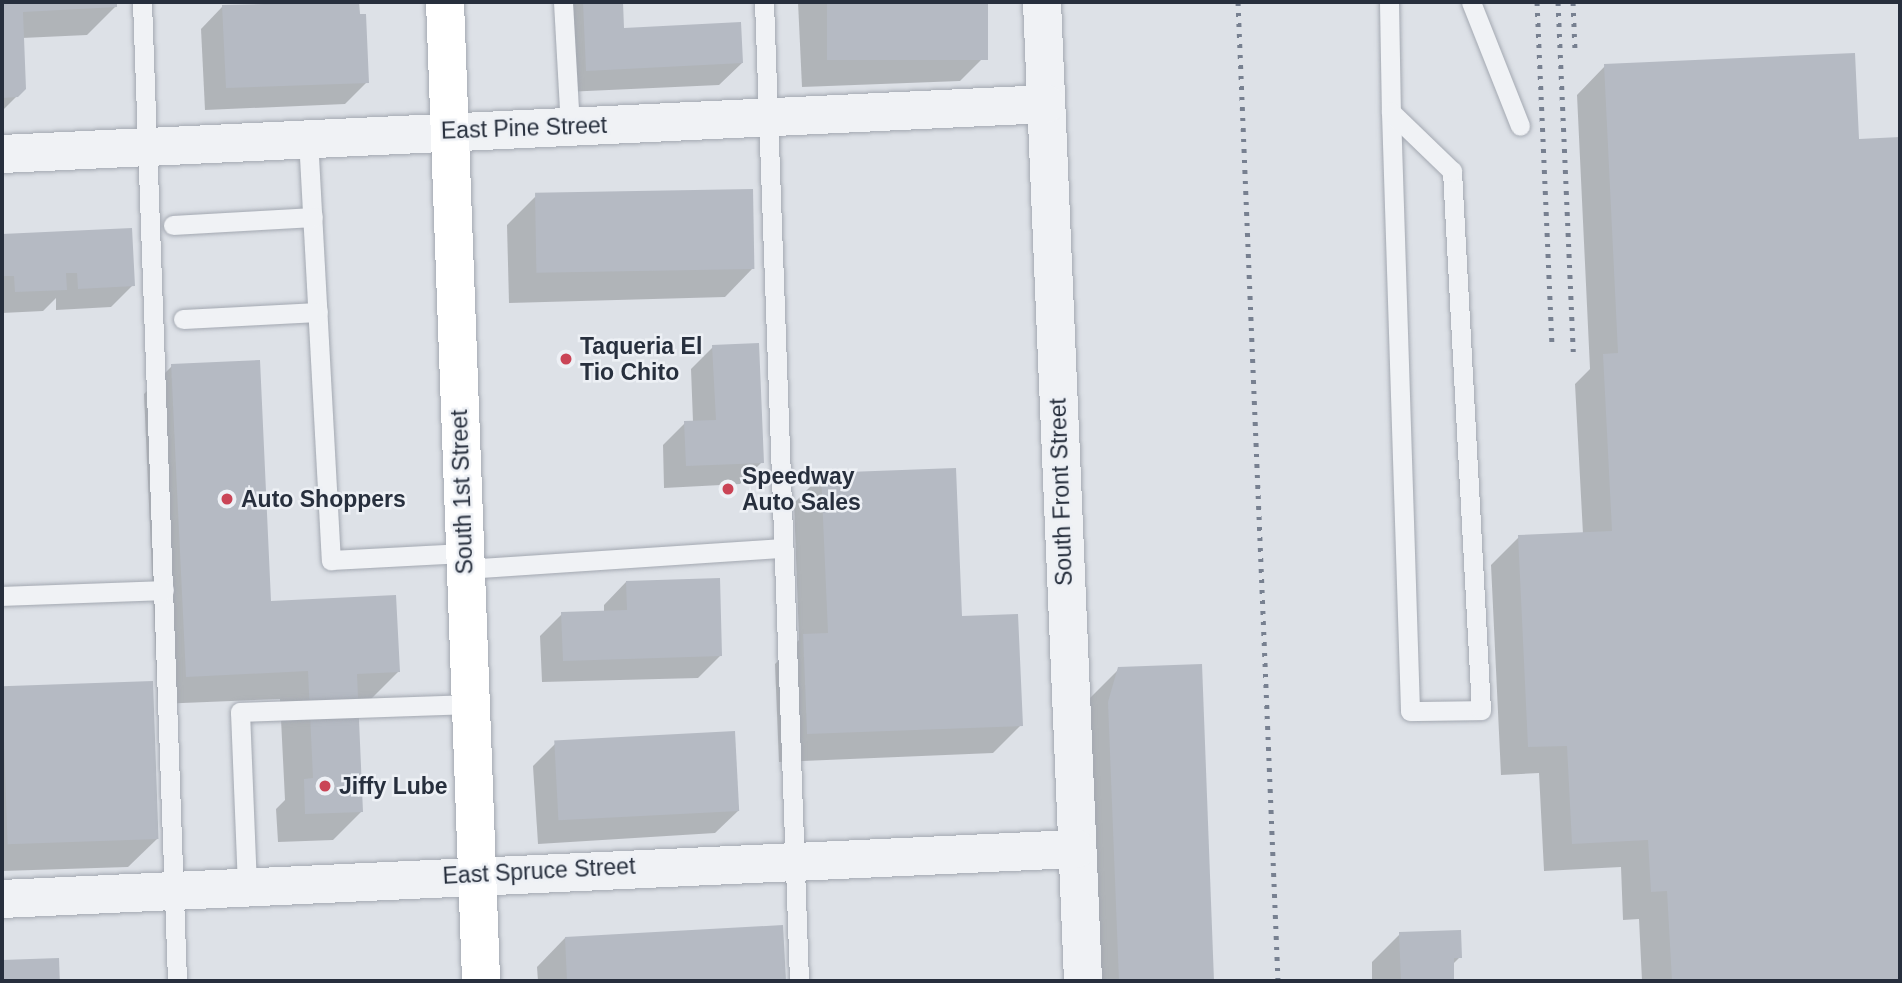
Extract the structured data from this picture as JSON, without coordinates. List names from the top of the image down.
{
  "streets": {
    "main road": ["South 1st Street"],
    "street": ["East Pine Street", "South Front Street", "East Spruce Street"]
  },
  "crossings": [
    ["East Pine Street", "South 1st Street"],
    ["East Pine Street", "South Front Street"],
    ["South 1st Street", "East Spruce Street"],
    ["South Front Street", "East Spruce Street"]
  ],
  "places": [
    "Taqueria El Tio Chito",
    "Speedway Auto Sales",
    "Auto Shoppers",
    "Jiffy Lube"
  ]
}
